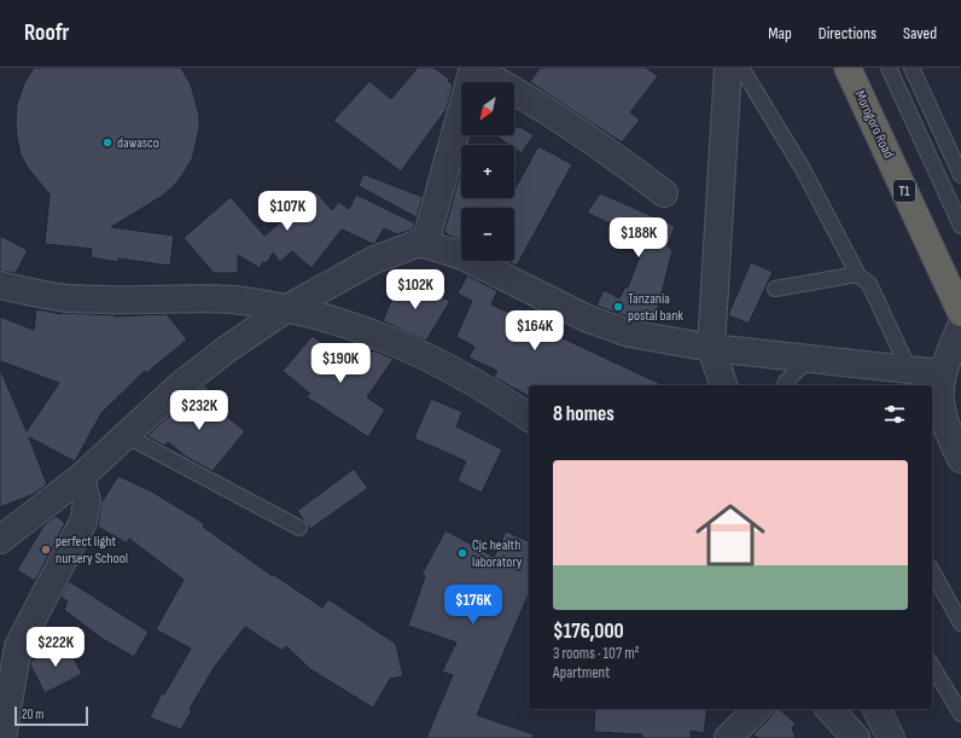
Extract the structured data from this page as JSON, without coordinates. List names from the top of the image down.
{
  "streets": {
    "highway": ["Morogoro Road", "T1"]
  },
  "places": [
    "dawasco",
    "Tanzania postal bank",
    "perfect light nursery School",
    "Cjc health laboratory"
  ],
  "scale_bar": "20 m",
  "north": "bottom left",
  "page": {
    "header": "Roofr",
    "nav": ["Map", "Directions", "Saved"],
    "map_buttons": ["+", "−"],
    "price": [
      "$107K",
      "$188K",
      "$102K",
      "$164K",
      "$190K",
      "$232K",
      "$176K",
      "$222K"
    ],
    "heading": "8 homes",
    "list": [
      {
        "name": "$176,000",
        "note": "3 rooms · 107 m² · Apartment"
      }
    ],
    "scale": "20 m"
  }
}
